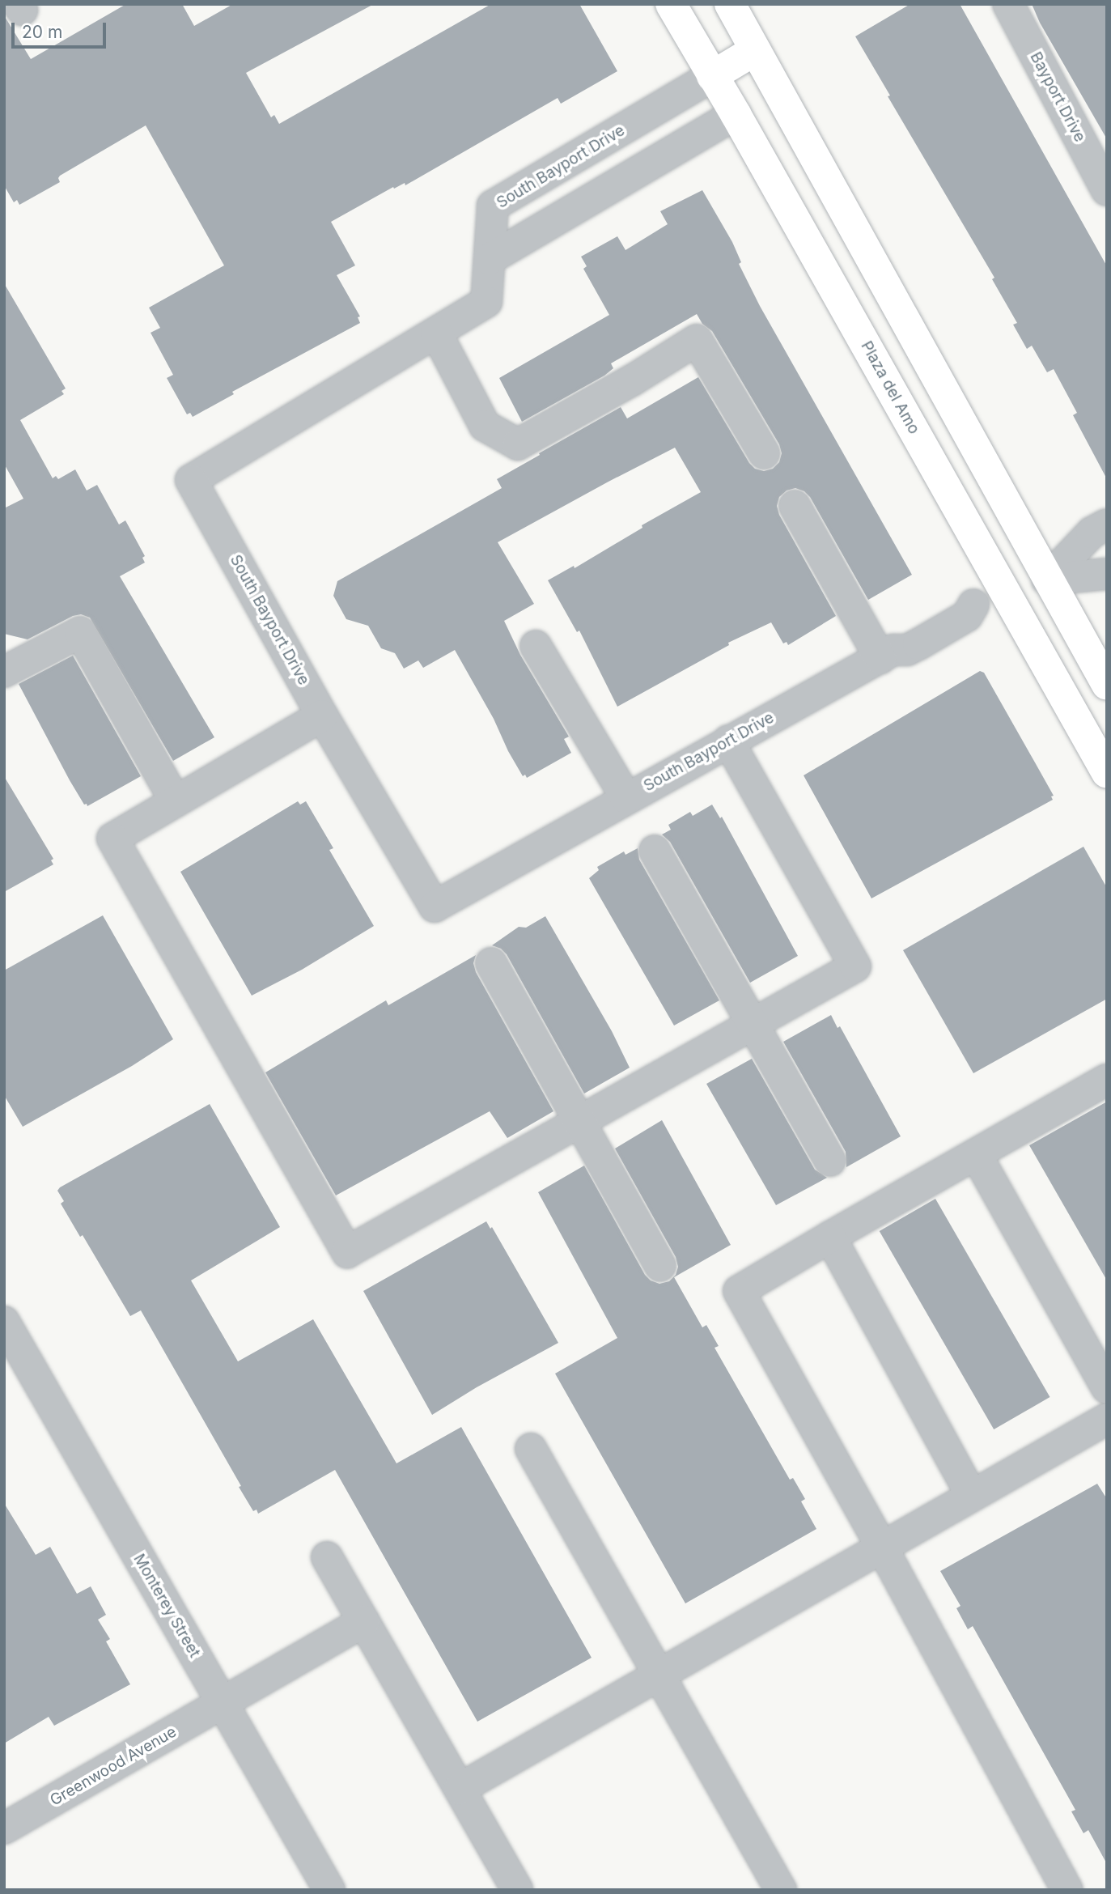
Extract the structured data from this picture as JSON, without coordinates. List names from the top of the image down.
{
  "streets": {
    "main road": ["Plaza del Amo"],
    "street": [
      "Bayport Drive",
      "South Bayport Drive",
      "Monterey Street",
      "Greenwood Avenue"
    ]
  },
  "crossings": [
    ["South Bayport Drive", "Plaza del Amo"],
    ["Monterey Street", "Greenwood Avenue"]
  ],
  "scale_bar": "20 m"
}
